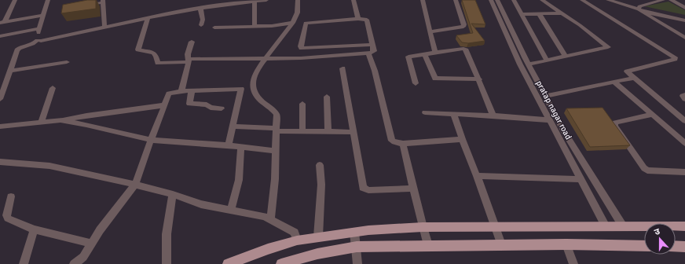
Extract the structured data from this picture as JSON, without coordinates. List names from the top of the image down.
{
  "streets": {
    "street": ["pratap nagar road"]
  },
  "north": "top"
}
